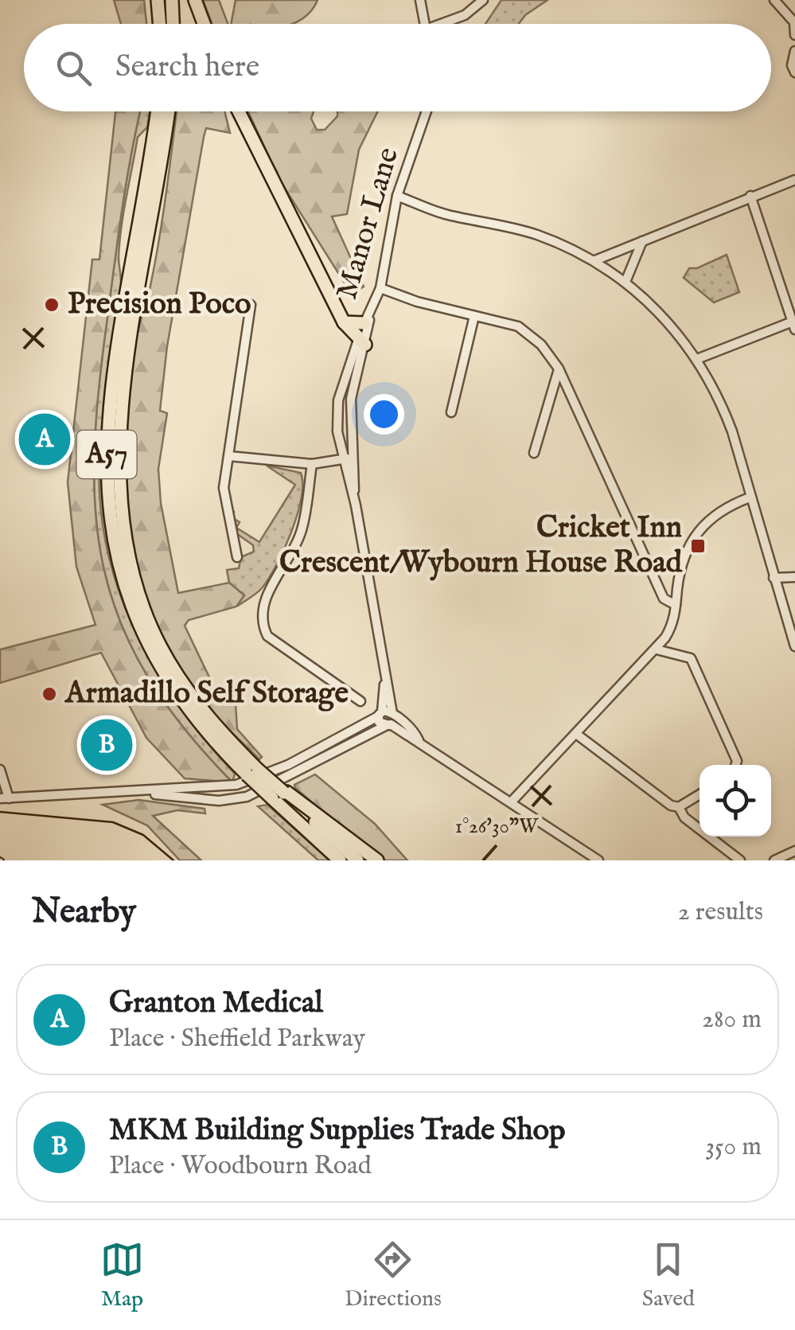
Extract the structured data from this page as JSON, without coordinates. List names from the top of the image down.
{
  "streets": {
    "highway": ["A57"],
    "street": ["Manor Lane"]
  },
  "places": {
    "other": ["Precision Poco", "Armadillo Self Storage"],
    "transit": ["Cricket Inn Crescent/Wybourn House Road"]
  },
  "page": {
    "search": "Search here",
    "pins": ["A", "B"],
    "heading": ["Nearby", "2 results"],
    "list": [
      {
        "mark": "A",
        "name": "Granton Medical",
        "note": "Place · Sheffield Parkway",
        "value": "280 m"
      },
      {
        "mark": "B",
        "name": "MKM Building Supplies Trade Shop",
        "note": "Place · Woodbourn Road",
        "value": "350 m"
      }
    ],
    "nav": ["Map", "Directions", "Saved"]
  },
  "coordinates": ["1°26'30\"W"]
}
